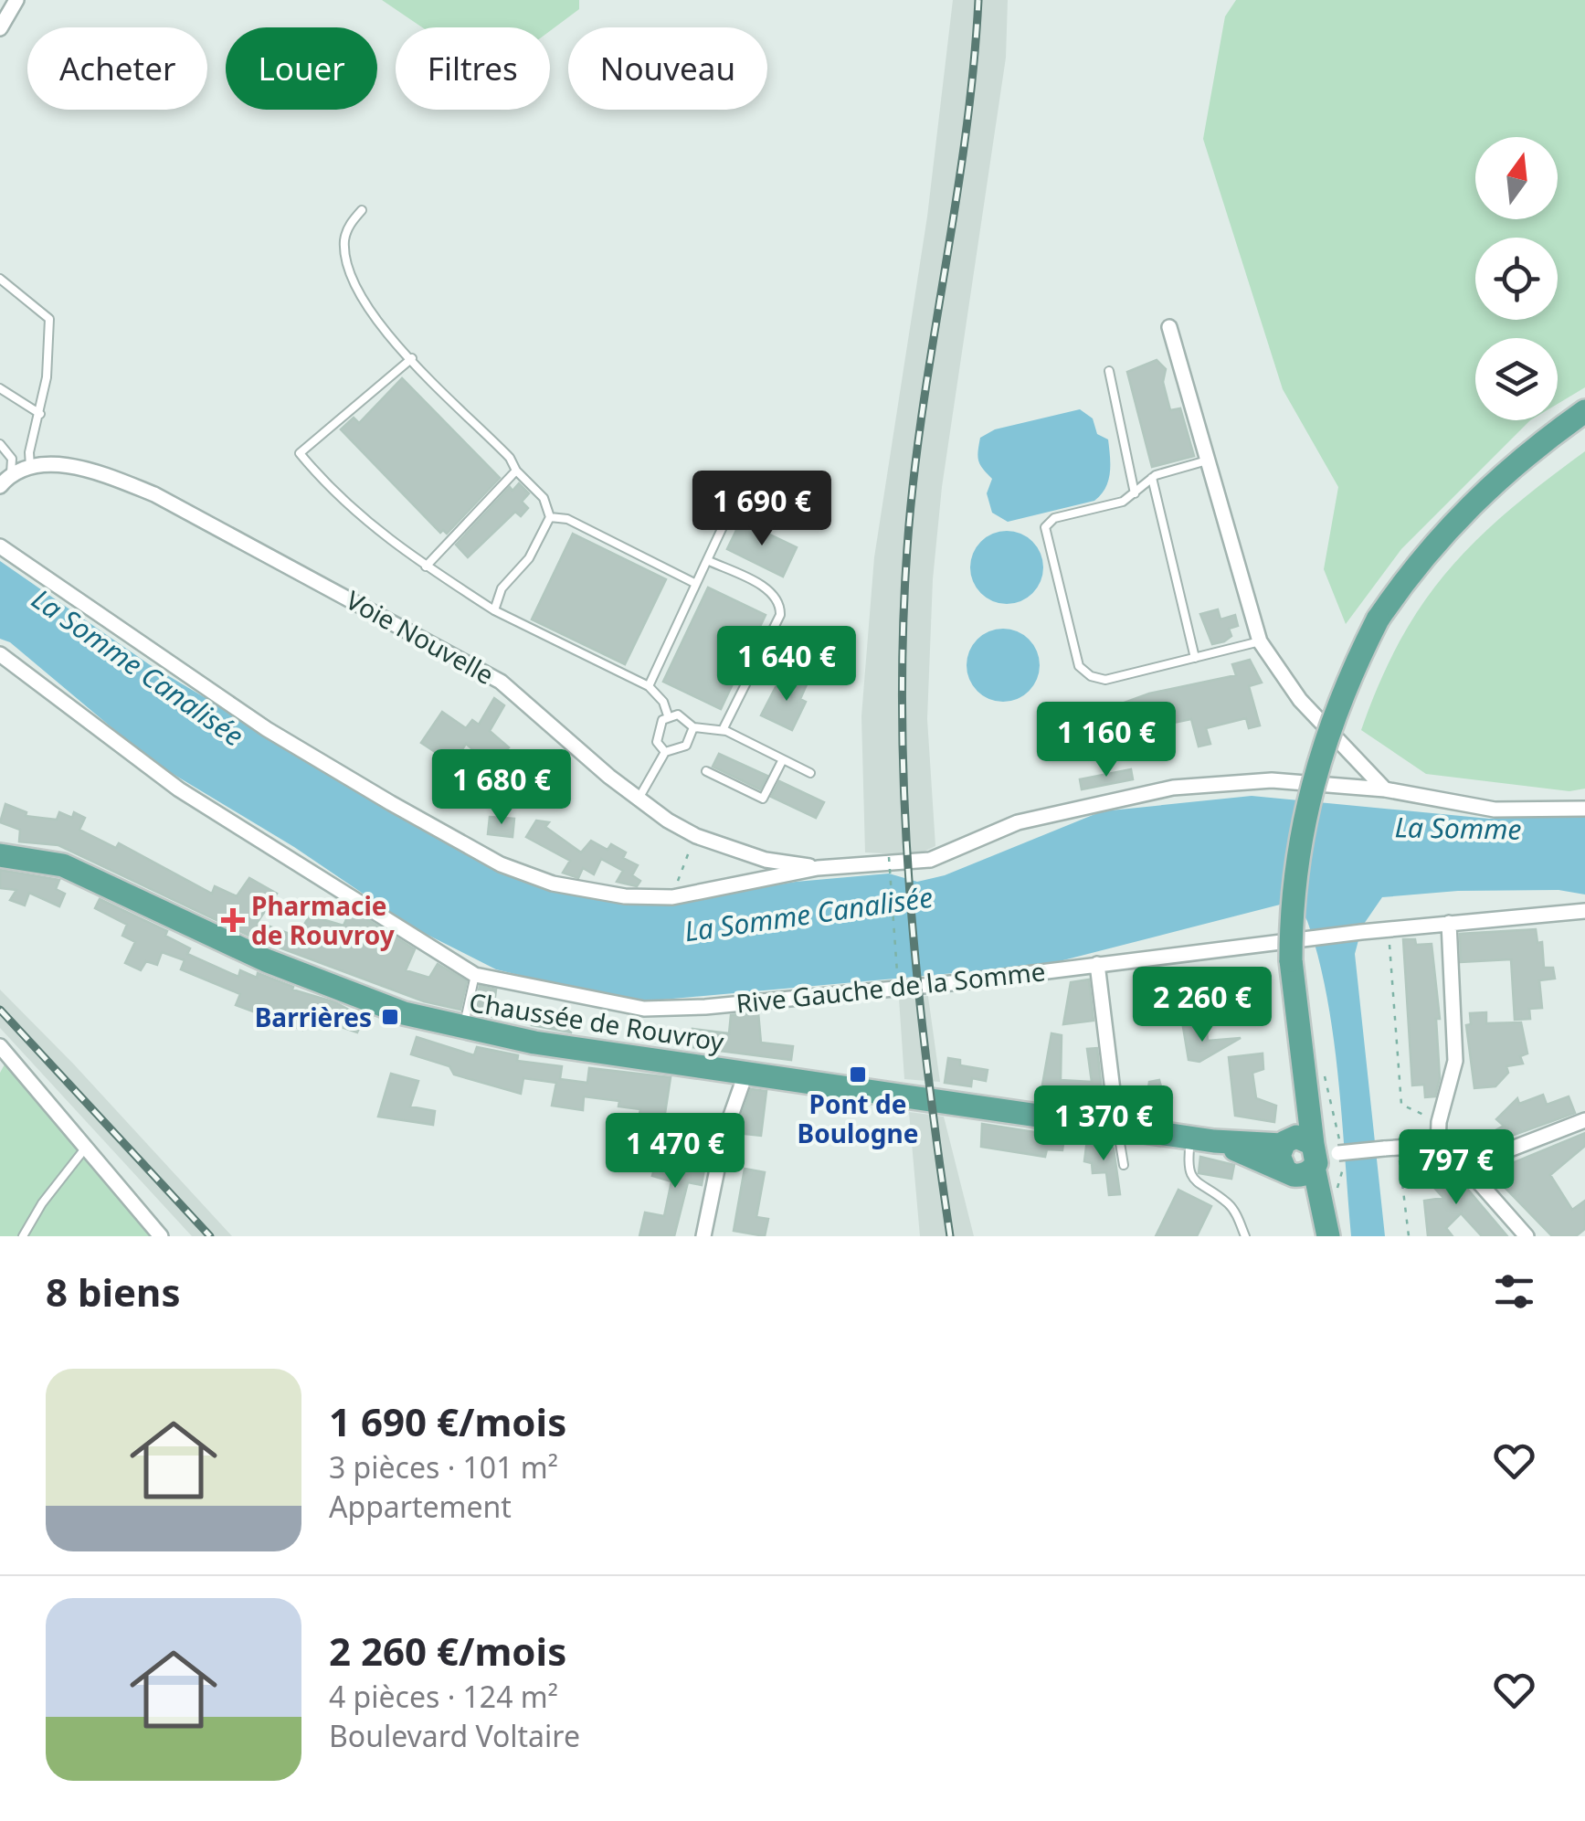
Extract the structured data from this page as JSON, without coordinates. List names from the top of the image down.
{
  "streets": {
    "main road": ["Chaussée de Rouvroy"],
    "street": ["Voie Nouvelle", "Rive Gauche de la Somme"]
  },
  "water": ["La Somme Canalisée", "La Somme"],
  "places": {
    "health": ["Pharmacie de Rouvroy"],
    "transit": ["Barrières", "Pont de Boulogne"]
  },
  "north": "top",
  "page": {
    "chip": [
      "Acheter",
      "Louer",
      "Filtres",
      "Nouveau"
    ],
    "price": [
      "1 690 €",
      "1 640 €",
      "1 160 €",
      "1 680 €",
      "2 260 €",
      "1 370 €",
      "1 470 €",
      "797 €"
    ],
    "heading": "8 biens",
    "list": [
      {
        "name": "1 690 €/mois",
        "note": "3 pièces · 101 m² · Appartement"
      },
      {
        "name": "2 260 €/mois",
        "note": "4 pièces · 124 m² · Boulevard Voltaire"
      }
    ]
  }
}
